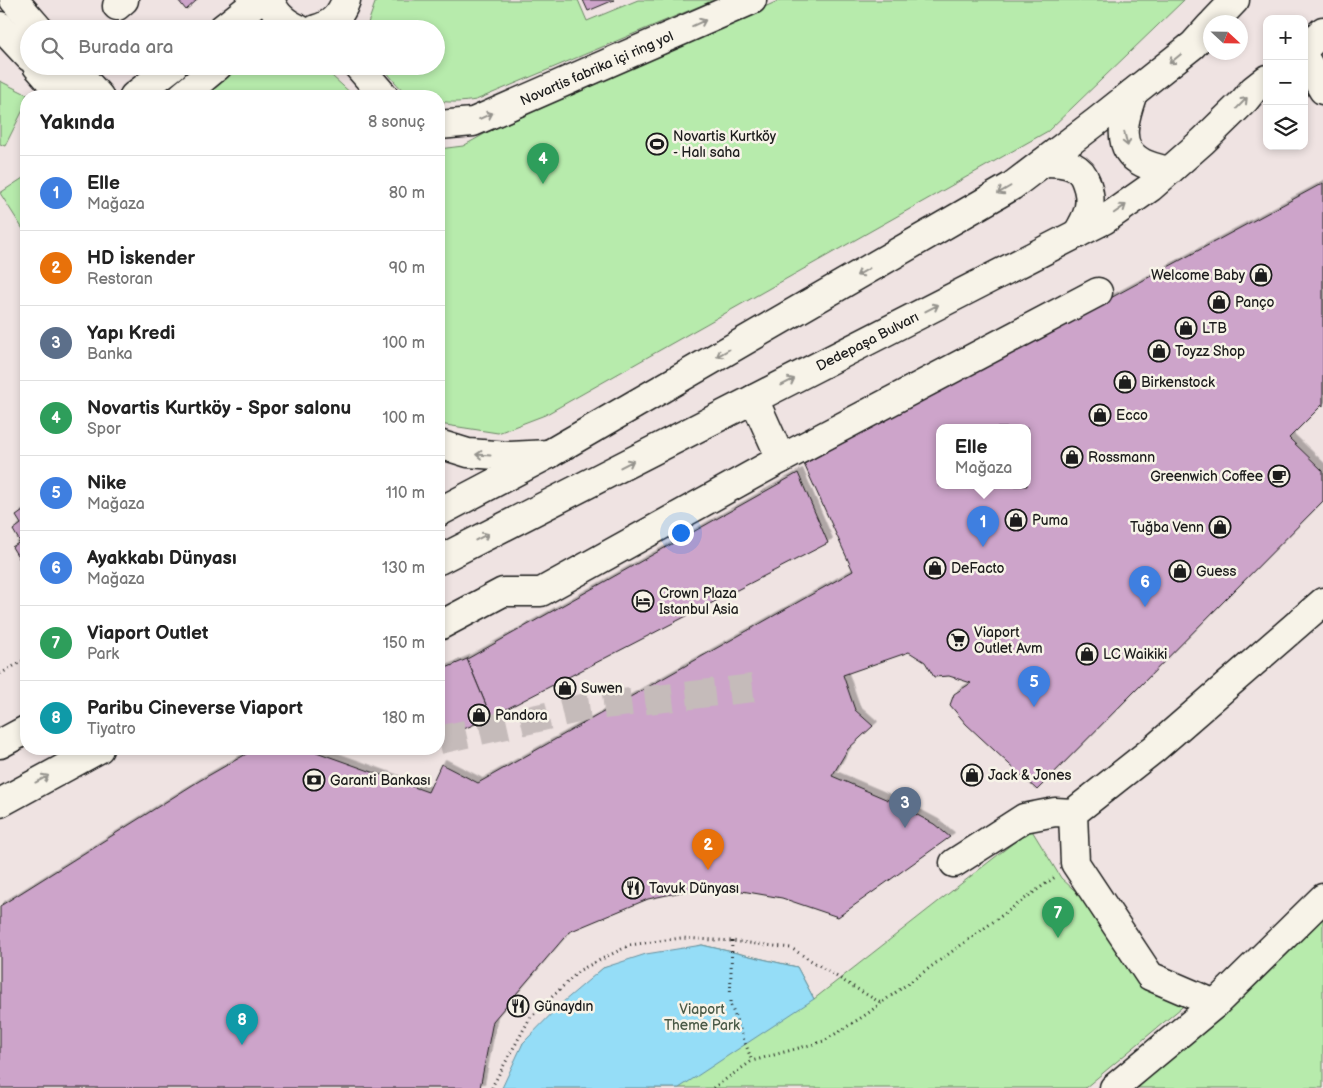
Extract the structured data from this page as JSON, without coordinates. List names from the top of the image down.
{
  "streets": {
    "main road": ["Novartis fabrika içi ring yol", "Dedepaşa Bulvarı"]
  },
  "one_way": ["Novartis fabrika içi ring yol"],
  "parks": ["Viaport Theme Park"],
  "places": {
    "sports": ["Novartis Kurtköy - Halı saha"],
    "shop": [
      "Welcome Baby",
      "Panço",
      "LTB",
      "Toyzz Shop",
      "Birkenstock",
      "Ecco",
      "Rossmann",
      "Puma",
      "Tuğba Venn",
      "DeFacto",
      "Guess",
      "LC Waikiki",
      "Suwen",
      "Pandora",
      "Jack & Jones"
    ],
    "cafe": ["Greenwich Coffee"],
    "hotel": ["Crown Plaza Istanbul Asia"],
    "supermarket": ["Viaport Outlet Avm"],
    "bank": ["Garanti Bankası"],
    "restaurant": ["Tavuk Dünyası", "Günaydın"]
  },
  "north": "right",
  "page": {
    "map_buttons": ["+", "−"],
    "search": "Burada ara",
    "heading": ["Yakında", "8 sonuç"],
    "pins": [
      "4",
      "1",
      "6",
      "5",
      "3",
      "2",
      "7",
      "8"
    ],
    "list": [
      {
        "mark": "1",
        "name": "Elle",
        "note": "Mağaza",
        "value": "80 m"
      },
      {
        "mark": "2",
        "name": "HD İskender",
        "note": "Restoran",
        "value": "90 m"
      },
      {
        "mark": "3",
        "name": "Yapı Kredi",
        "note": "Banka",
        "value": "100 m"
      },
      {
        "mark": "4",
        "name": "Novartis Kurtköy - Spor salonu",
        "note": "Spor",
        "value": "100 m"
      },
      {
        "mark": "5",
        "name": "Nike",
        "note": "Mağaza",
        "value": "110 m"
      },
      {
        "mark": "6",
        "name": "Ayakkabı Dünyası",
        "note": "Mağaza",
        "value": "130 m"
      },
      {
        "mark": "7",
        "name": "Viaport Outlet",
        "note": "Park",
        "value": "150 m"
      },
      {
        "mark": "8",
        "name": "Paribu Cineverse Viaport",
        "note": "Tiyatro",
        "value": "180 m"
      }
    ],
    "popup": ["Elle", "Mağaza"]
  }
}
